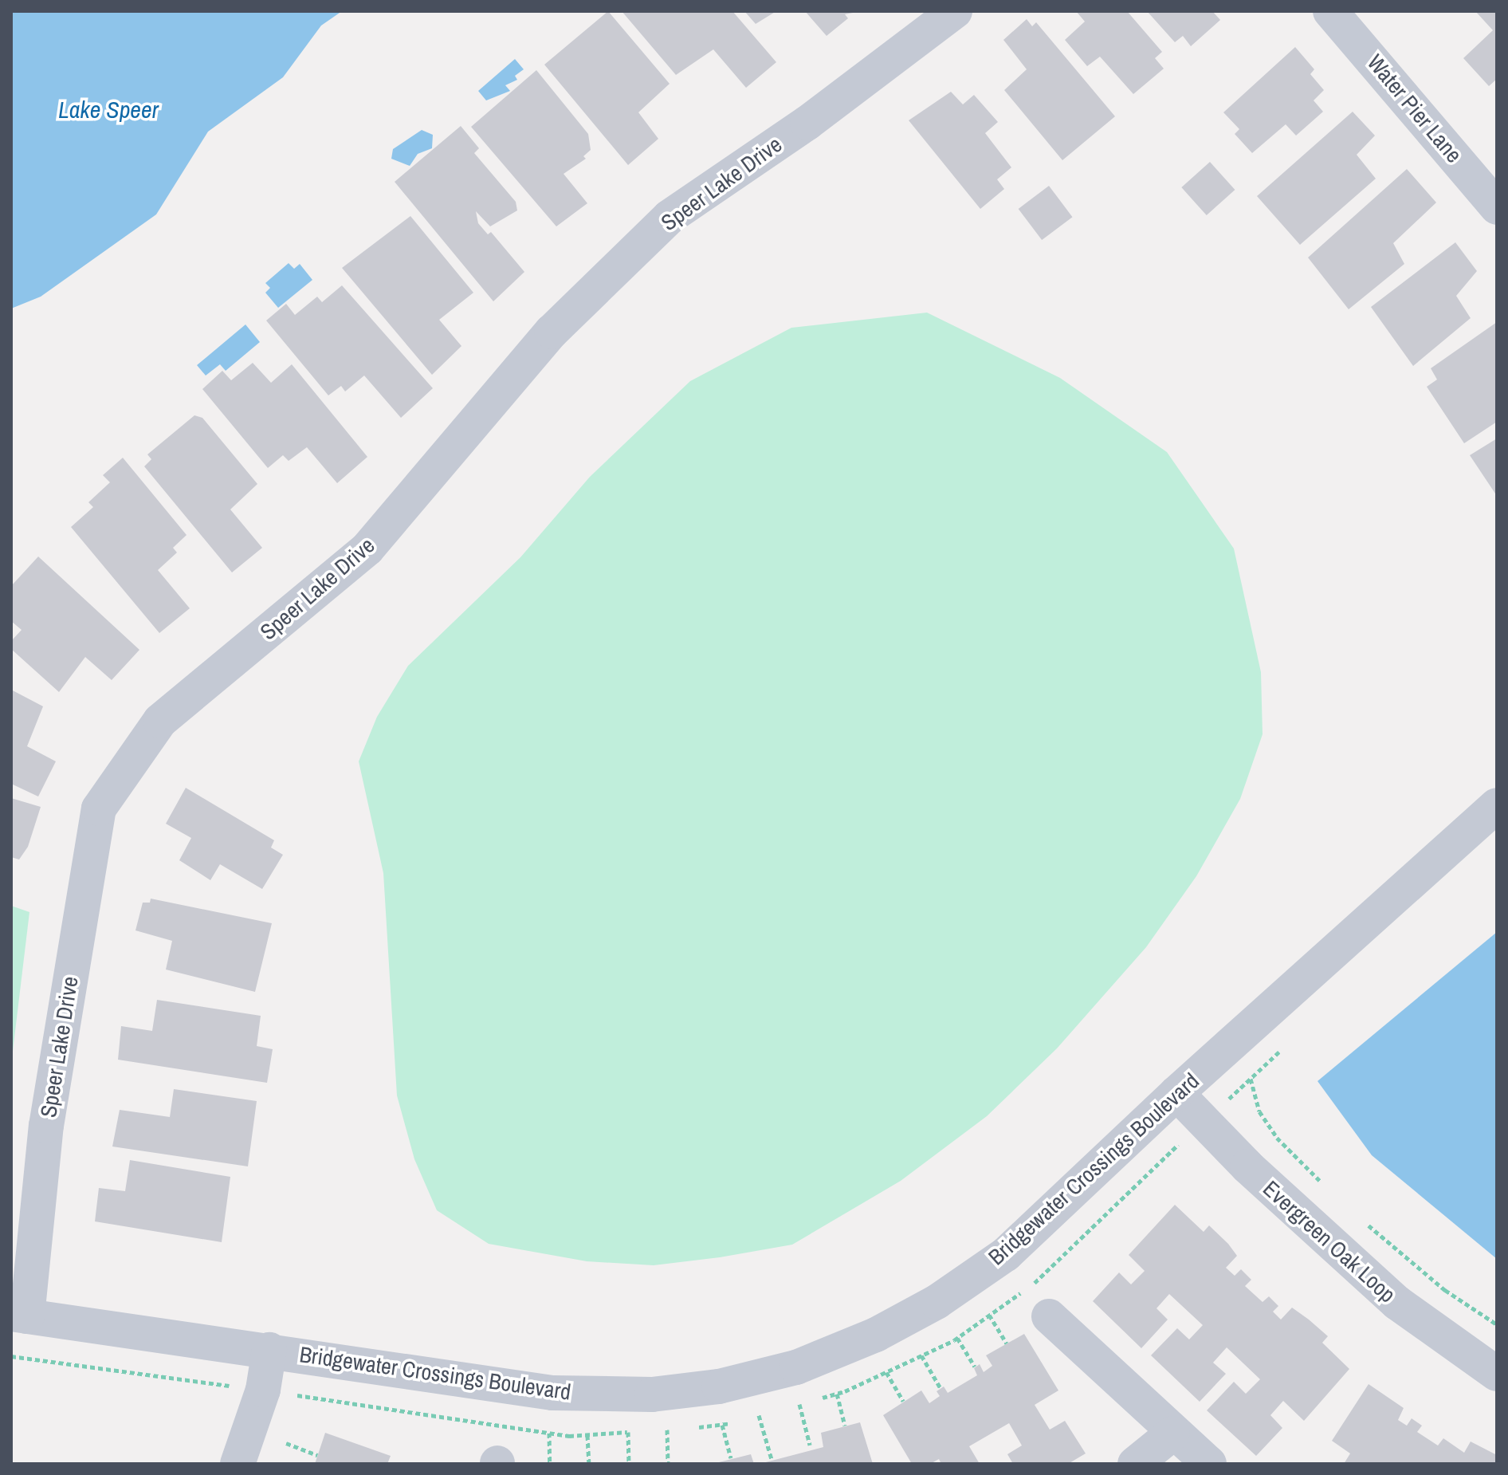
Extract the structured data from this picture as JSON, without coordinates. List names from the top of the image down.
{
  "streets": {
    "street": [
      "Water Pier Lane",
      "Speer Lake Drive",
      "Bridgewater Crossings Boulevard",
      "Evergreen Oak Loop"
    ]
  },
  "crossings": [
    ["Speer Lake Drive", "Bridgewater Crossings Boulevard"],
    ["Bridgewater Crossings Boulevard", "Evergreen Oak Loop"]
  ],
  "water": ["Lake Speer"]
}
